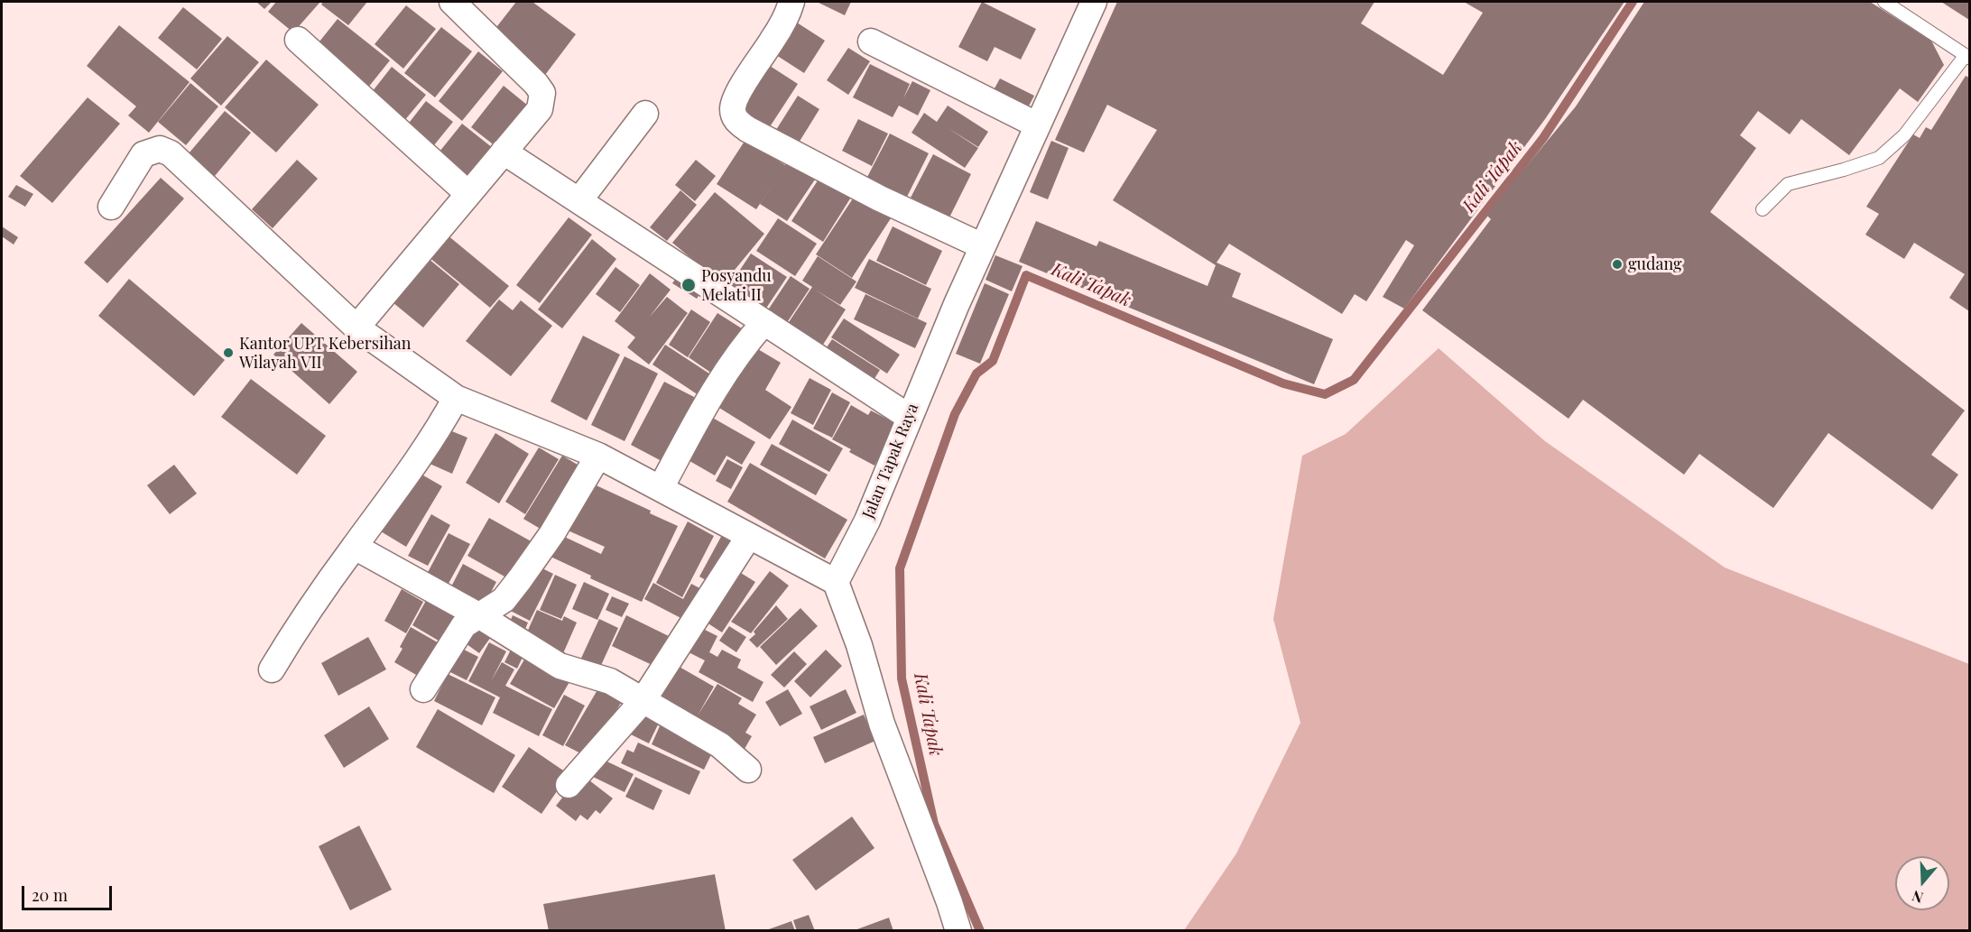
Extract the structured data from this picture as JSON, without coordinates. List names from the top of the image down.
{
  "streets": {
    "street": ["Jalan Tapak Raya"]
  },
  "water": ["Kali Tapak"],
  "places": ["gudang", "Posyandu Melati II", "Kantor UPT Kebersihan Wilayah VII"],
  "scale_bar": "20 m",
  "north": "bottom"
}
